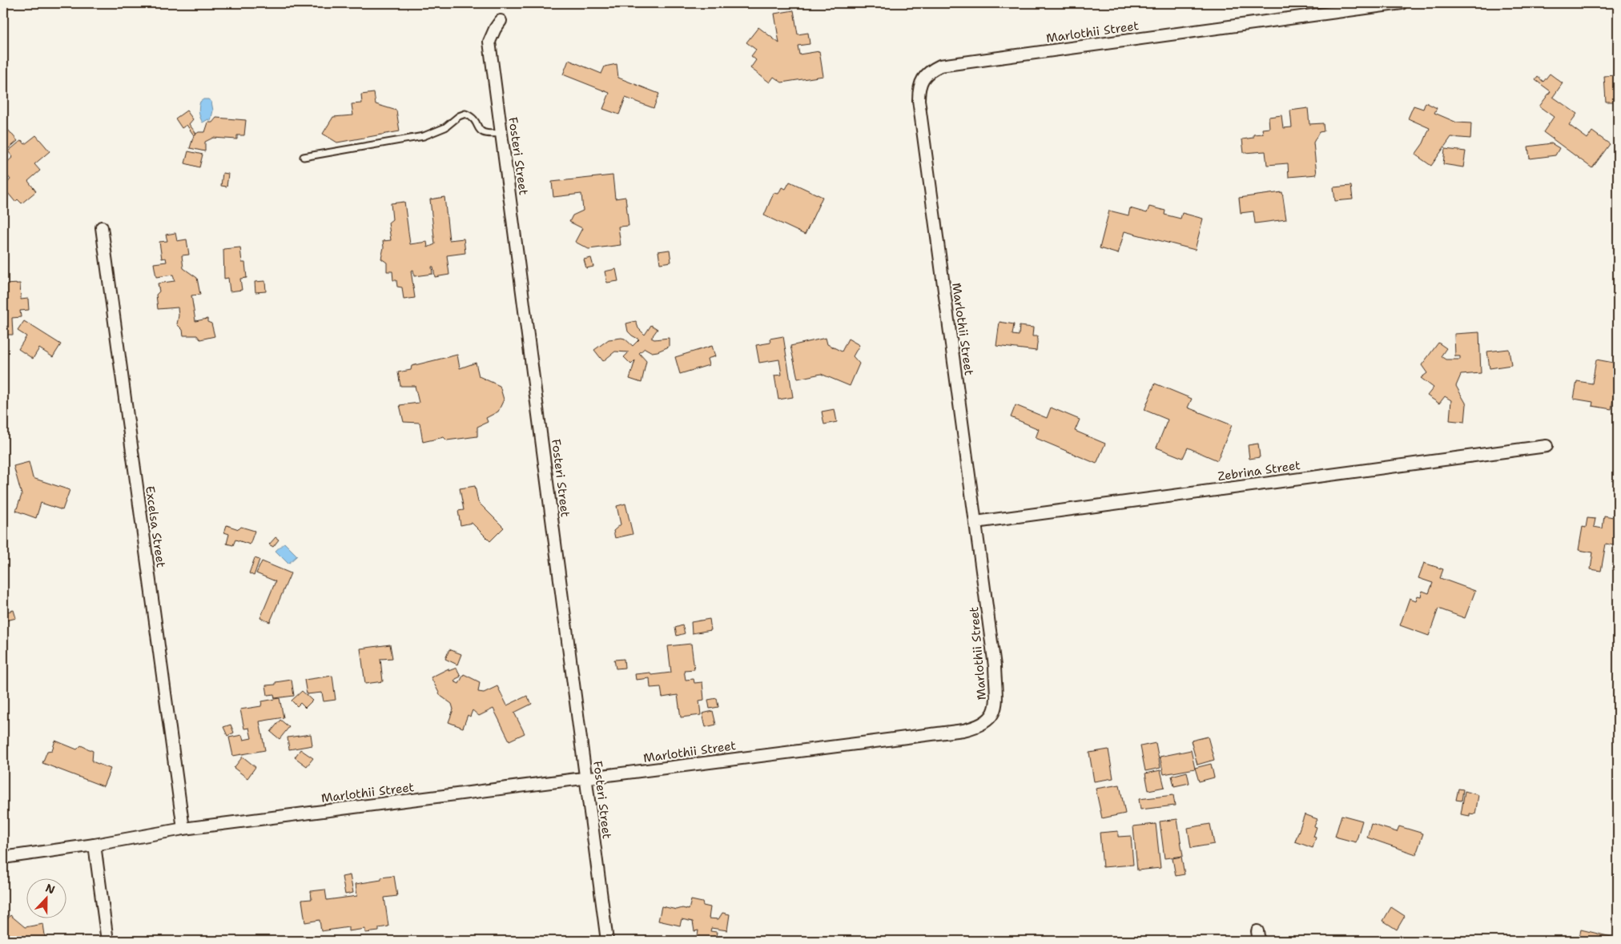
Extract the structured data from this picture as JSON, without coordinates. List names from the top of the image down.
{
  "streets": {
    "street": [
      "Marlothii Street",
      "Fosteri Street",
      "Zebrina Street",
      "Excelsa Street"
    ]
  },
  "crossings": [
    ["Marlothii Street", "Fosteri Street"],
    ["Marlothii Street", "Zebrina Street"],
    ["Marlothii Street", "Excelsa Street"]
  ],
  "north": "top"
}
